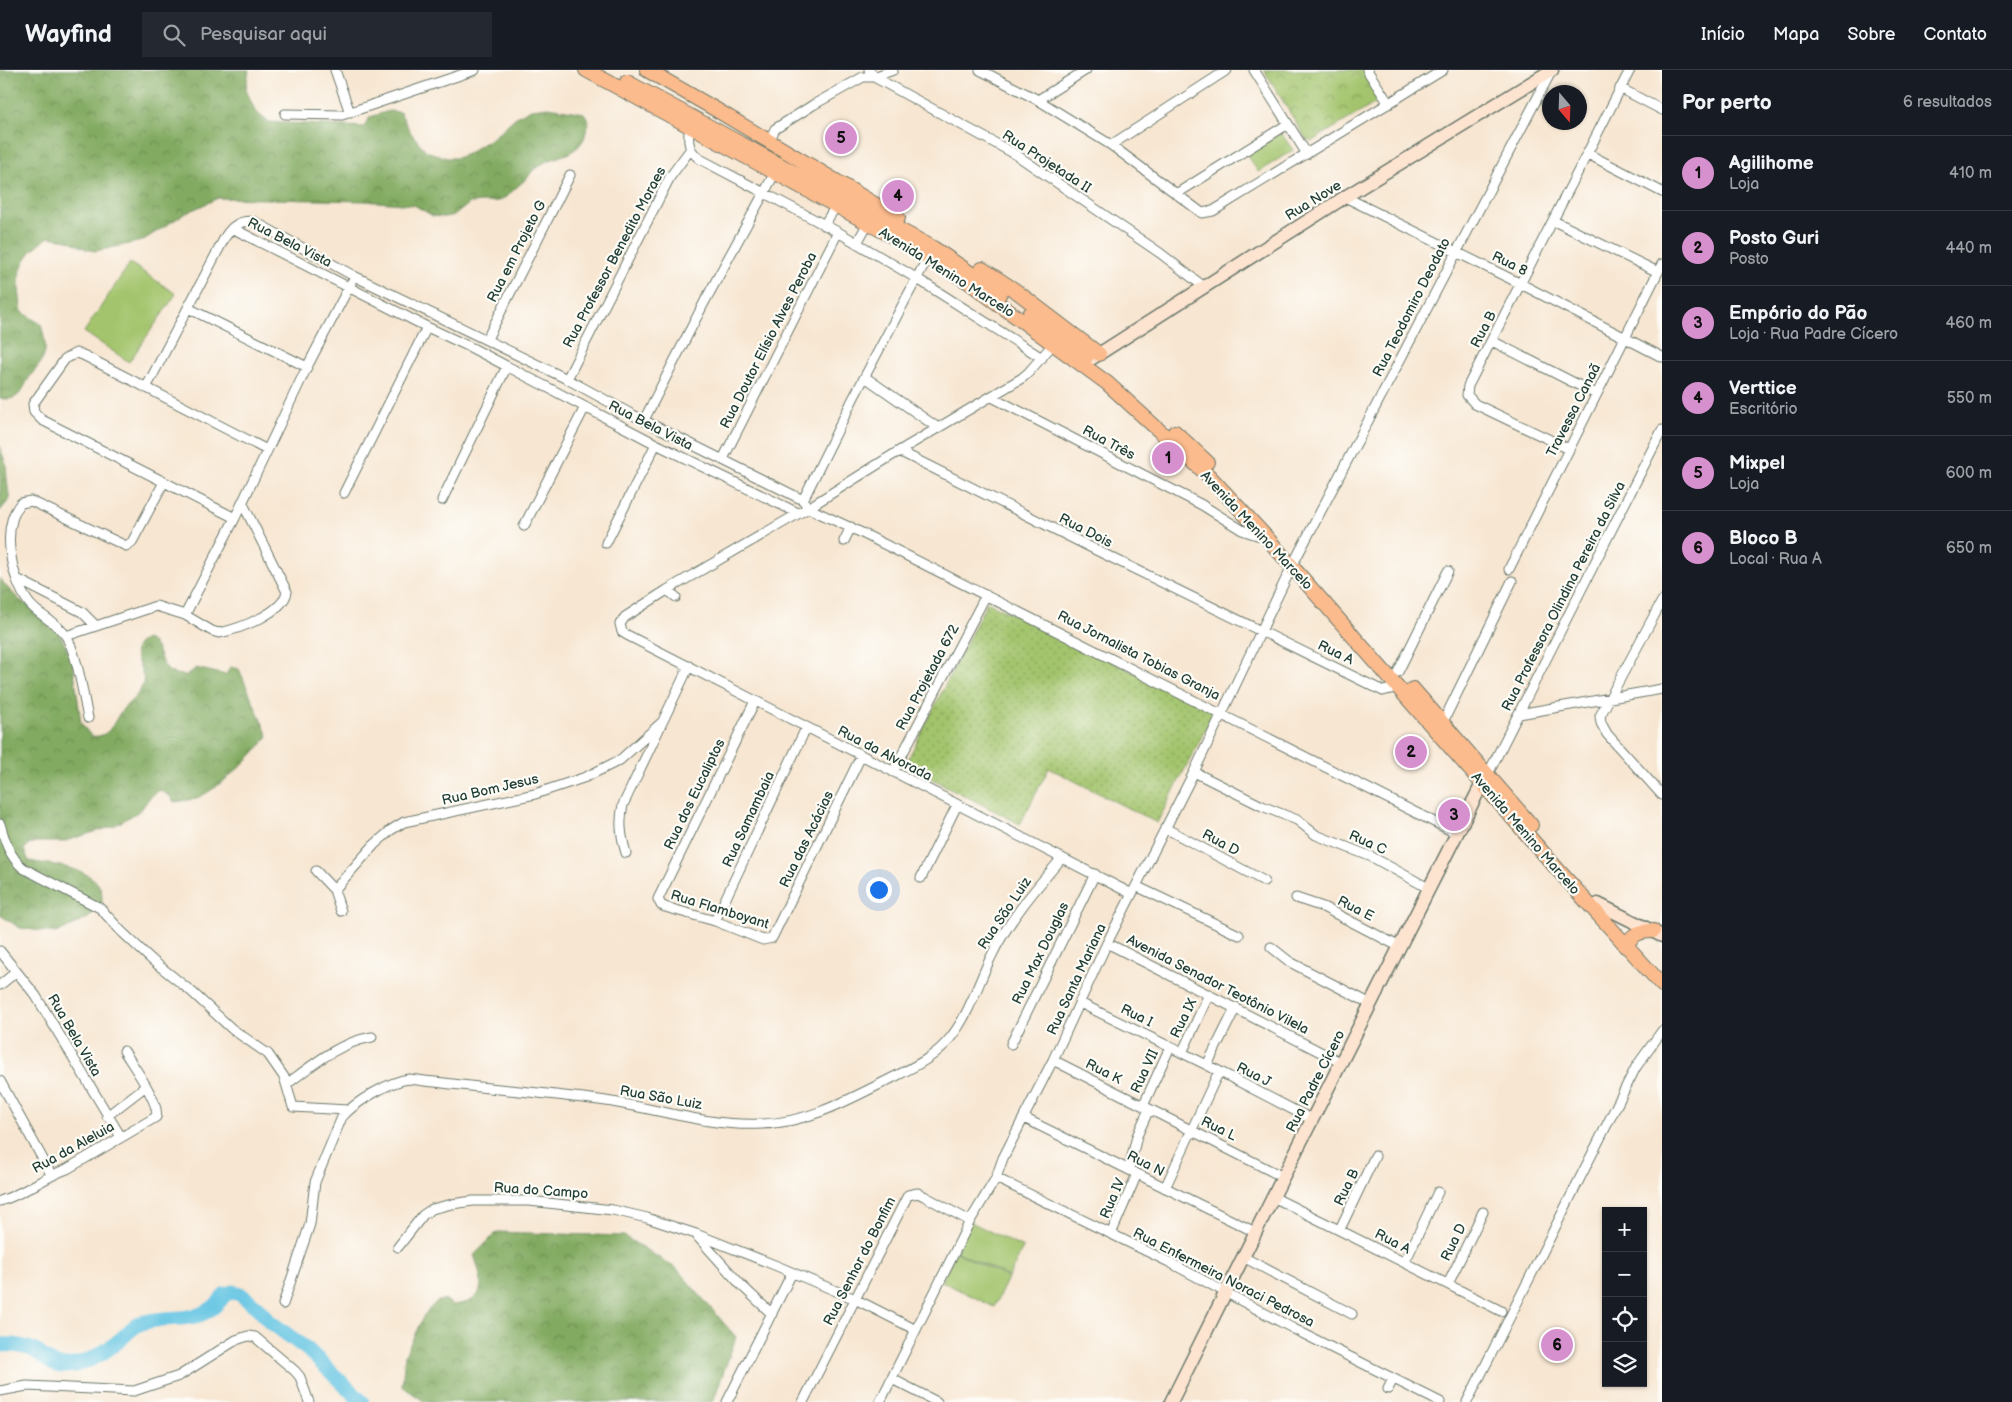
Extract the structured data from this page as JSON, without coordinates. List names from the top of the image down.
{
  "streets": {
    "main road": ["Avenida Menino Marcelo"],
    "street": [
      "Rua Projetada II",
      "Rua Nove",
      "Rua Bela Vista",
      "Rua em Projeto G",
      "Rua Professor Benedito Moraes",
      "Rua 8",
      "Rua Teodomiro Deodato",
      "Rua B",
      "Rua Doutor Elísio Alves Peroba",
      "Travessa Canaã",
      "Rua Três",
      "Rua Dois",
      "Rua Professora Olindina Pereira da Silva",
      "Rua A",
      "Rua Jornalista Tobias Granja",
      "Rua Projetada 672",
      "Rua da Alvorada",
      "Rua Bom Jesus",
      "Rua dos Eucaliptos",
      "Rua Samambaia",
      "Rua das Acácias",
      "Rua D",
      "Rua C",
      "Rua E",
      "Rua Flamboyant",
      "Rua São Luiz",
      "Rua Max Douglas",
      "Rua Santa Mariana",
      "Avenida Senador Teotônio Vilela",
      "Rua I",
      "Rua IX",
      "Rua K",
      "Rua VII",
      "Rua J",
      "Rua Padre Cícero",
      "Rua L",
      "Rua da Aleluia",
      "Rua N",
      "Rua do Campo",
      "Rua IV",
      "Rua Senhor do Bonfim",
      "Rua Enfermeira Noraci Pedrosa"
    ]
  },
  "crossings": [
    ["Rua Projetada II", "Rua Nove"],
    ["Rua Nove", "Rua 8"],
    ["Rua Nove", "Avenida Menino Marcelo"],
    ["Rua Nove", "Rua Teodomiro Deodato"],
    ["Rua Bela Vista", "Rua em Projeto G"],
    ["Rua Bela Vista", "Rua Professor Benedito Moraes"],
    ["Rua Bela Vista", "Rua Doutor Elísio Alves Peroba"],
    ["Rua Bela Vista", "Rua Jornalista Tobias Granja"],
    ["Rua Bela Vista", "Rua da Aleluia"],
    ["Rua 8", "Rua Teodomiro Deodato"],
    ["Rua 8", "Rua B"],
    ["Rua 8", "Travessa Canaã"],
    ["Avenida Menino Marcelo", "Rua Teodomiro Deodato"],
    ["Avenida Menino Marcelo", "Rua Três"],
    ["Avenida Menino Marcelo", "Rua Professora Olindina Pereira da Silva"],
    ["Avenida Menino Marcelo", "Rua A"],
    ["Avenida Menino Marcelo", "Rua Santa Mariana"],
    ["Avenida Menino Marcelo", "Rua Padre Cícero"],
    ["Rua Teodomiro Deodato", "Rua Santa Mariana"],
    ["Rua B", "Travessa Canaã"],
    ["Rua B", "Rua A"],
    ["Rua Dois", "Rua A"],
    ["Rua Dois", "Rua Santa Mariana"],
    ["Rua Professora Olindina Pereira da Silva", "Rua Padre Cícero"],
    ["Rua A", "Rua D"],
    ["Rua A", "Rua Santa Mariana"],
    ["Rua A", "Rua Padre Cícero"],
    ["Rua Jornalista Tobias Granja", "Rua Projetada 672"],
    ["Rua Jornalista Tobias Granja", "Rua Santa Mariana"],
    ["Rua Jornalista Tobias Granja", "Rua Padre Cícero"],
    ["Rua Projetada 672", "Rua da Alvorada"],
    ["Rua da Alvorada", "Rua dos Eucaliptos"],
    ["Rua da Alvorada", "Rua Samambaia"],
    ["Rua da Alvorada", "Rua das Acácias"],
    ["Rua da Alvorada", "Rua São Luiz"],
    ["Rua da Alvorada", "Rua Max Douglas"],
    ["Rua da Alvorada", "Rua Santa Mariana"],
    ["Rua dos Eucaliptos", "Rua Flamboyant"],
    ["Rua Samambaia", "Rua Flamboyant"],
    ["Rua das Acácias", "Rua Flamboyant"],
    ["Rua D", "Rua Santa Mariana"],
    ["Rua C", "Rua Santa Mariana"],
    ["Rua C", "Rua Padre Cícero"],
    ["Rua E", "Rua Padre Cícero"],
    ["Rua Santa Mariana", "Avenida Senador Teotônio Vilela"],
    ["Rua Santa Mariana", "Rua I"],
    ["Rua Santa Mariana", "Rua K"],
    ["Rua Santa Mariana", "Rua N"],
    ["Rua Santa Mariana", "Rua do Campo"],
    ["Rua Santa Mariana", "Rua Senhor do Bonfim"],
    ["Rua Santa Mariana", "Rua Enfermeira Noraci Pedrosa"],
    ["Avenida Senador Teotônio Vilela", "Rua IX"],
    ["Avenida Senador Teotônio Vilela", "Rua Padre Cícero"],
    ["Rua I", "Rua IX"],
    ["Rua I", "Rua VII"],
    ["Rua I", "Rua J"],
    ["Rua IX", "Rua J"],
    ["Rua K", "Rua VII"],
    ["Rua K", "Rua L"],
    ["Rua VII", "Rua L"],
    ["Rua VII", "Rua N"],
    ["Rua J", "Rua Padre Cícero"],
    ["Rua Padre Cícero", "Rua L"],
    ["Rua Padre Cícero", "Rua N"],
    ["Rua Padre Cícero", "Rua Enfermeira Noraci Pedrosa"],
    ["Rua N", "Rua IV"],
    ["Rua do Campo", "Rua Senhor do Bonfim"],
    ["Rua IV", "Rua Enfermeira Noraci Pedrosa"]
  ],
  "north": "bottom",
  "page": {
    "header": "Wayfind",
    "search": "Pesquisar aqui",
    "nav": [
      "Início",
      "Mapa",
      "Sobre",
      "Contato"
    ],
    "heading": ["Por perto", "6 resultados"],
    "pins": [
      "5",
      "4",
      "1",
      "2",
      "3",
      "6"
    ],
    "list": [
      {
        "mark": "1",
        "name": "Agilihome",
        "note": "Loja",
        "value": "410 m"
      },
      {
        "mark": "2",
        "name": "Posto Guri",
        "note": "Posto",
        "value": "440 m"
      },
      {
        "mark": "3",
        "name": "Empório do Pão",
        "note": "Loja · Rua Padre Cícero",
        "value": "460 m"
      },
      {
        "mark": "4",
        "name": "Verttice",
        "note": "Escritório",
        "value": "550 m"
      },
      {
        "mark": "5",
        "name": "Mixpel",
        "note": "Loja",
        "value": "600 m"
      },
      {
        "mark": "6",
        "name": "Bloco B",
        "note": "Local · Rua A",
        "value": "650 m"
      }
    ],
    "map_buttons": ["+", "−"]
  }
}
